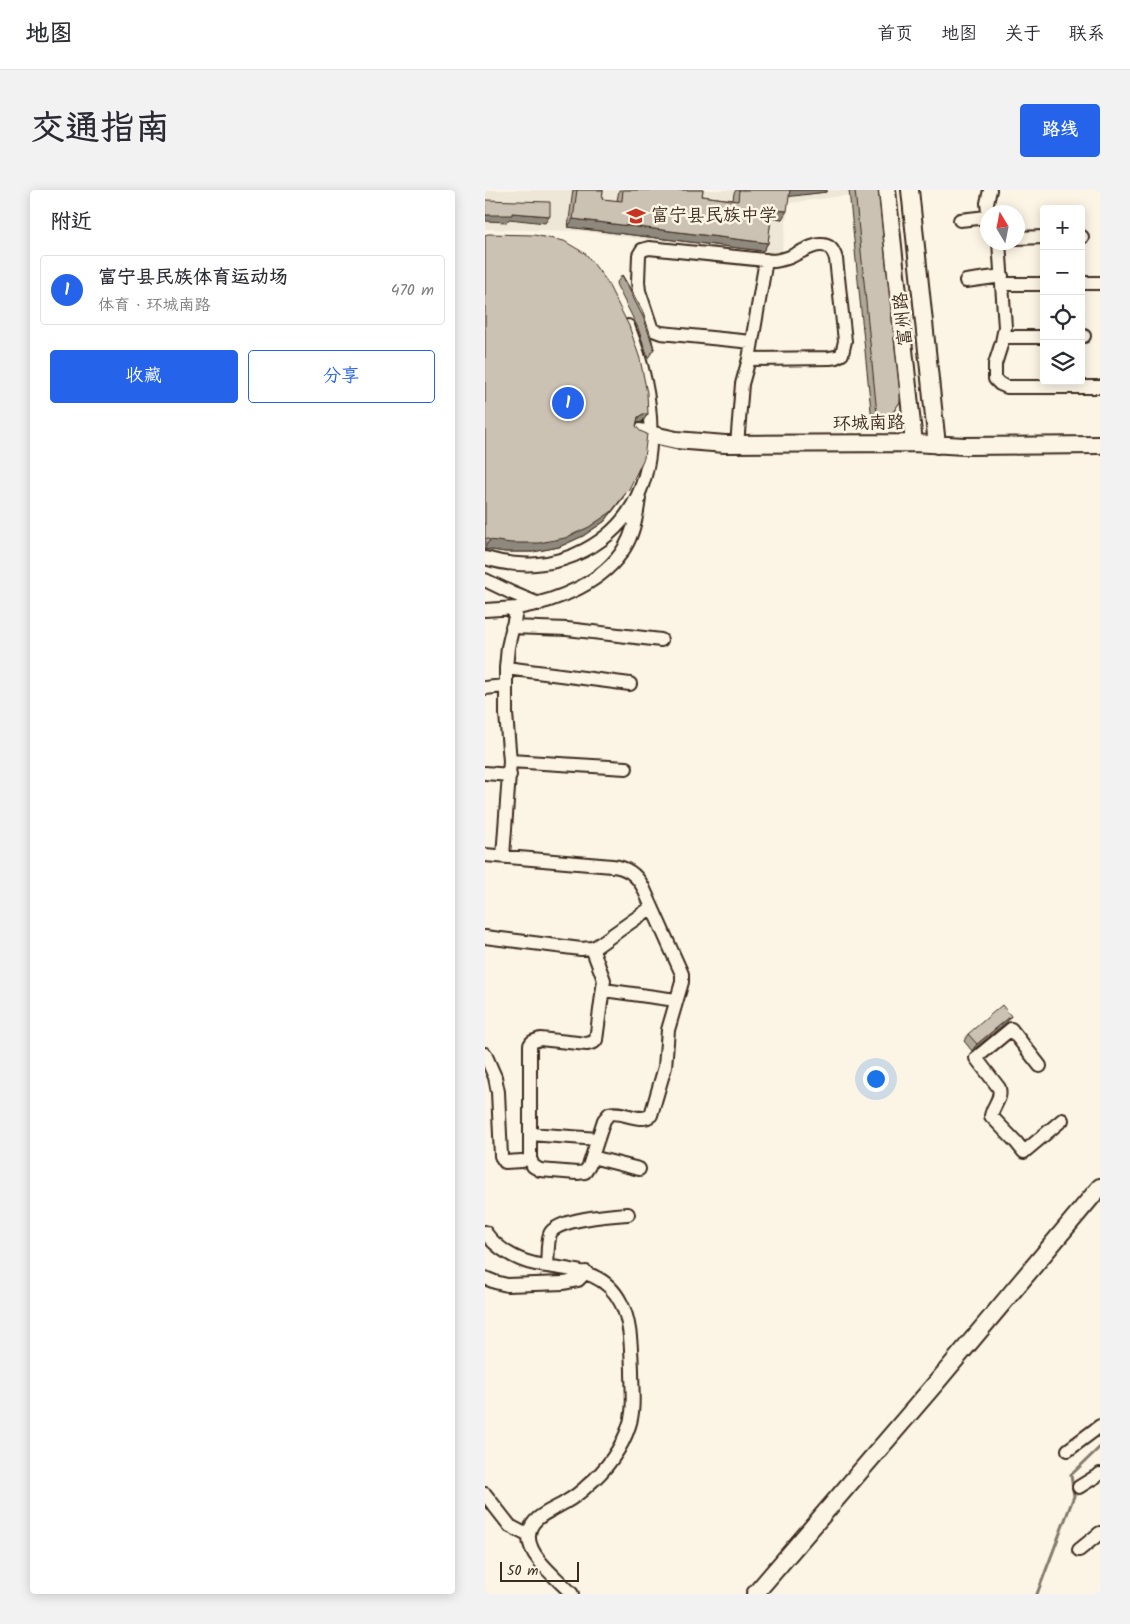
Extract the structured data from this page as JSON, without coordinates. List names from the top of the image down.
{
  "streets": {
    "main road": ["富州路", "环城南路"]
  },
  "crossings": [
    ["富州路", "环城南路"]
  ],
  "places": {
    "school or university": ["富宁县民族中学"]
  },
  "scale_bar": "50 m",
  "north": "top",
  "page": {
    "header": "地图",
    "nav": [
      "首页",
      "地图",
      "关于",
      "联系"
    ],
    "title": "交通指南",
    "buttons": [
      "路线",
      ["收藏", "分享"]
    ],
    "heading": "附近",
    "map_buttons": ["+", "−"],
    "list": [
      {
        "mark": "1",
        "name": "富宁县民族体育运动场",
        "note": "体育 · 环城南路",
        "value": "470 m"
      }
    ],
    "pins": "1",
    "scale": "50 m"
  }
}
